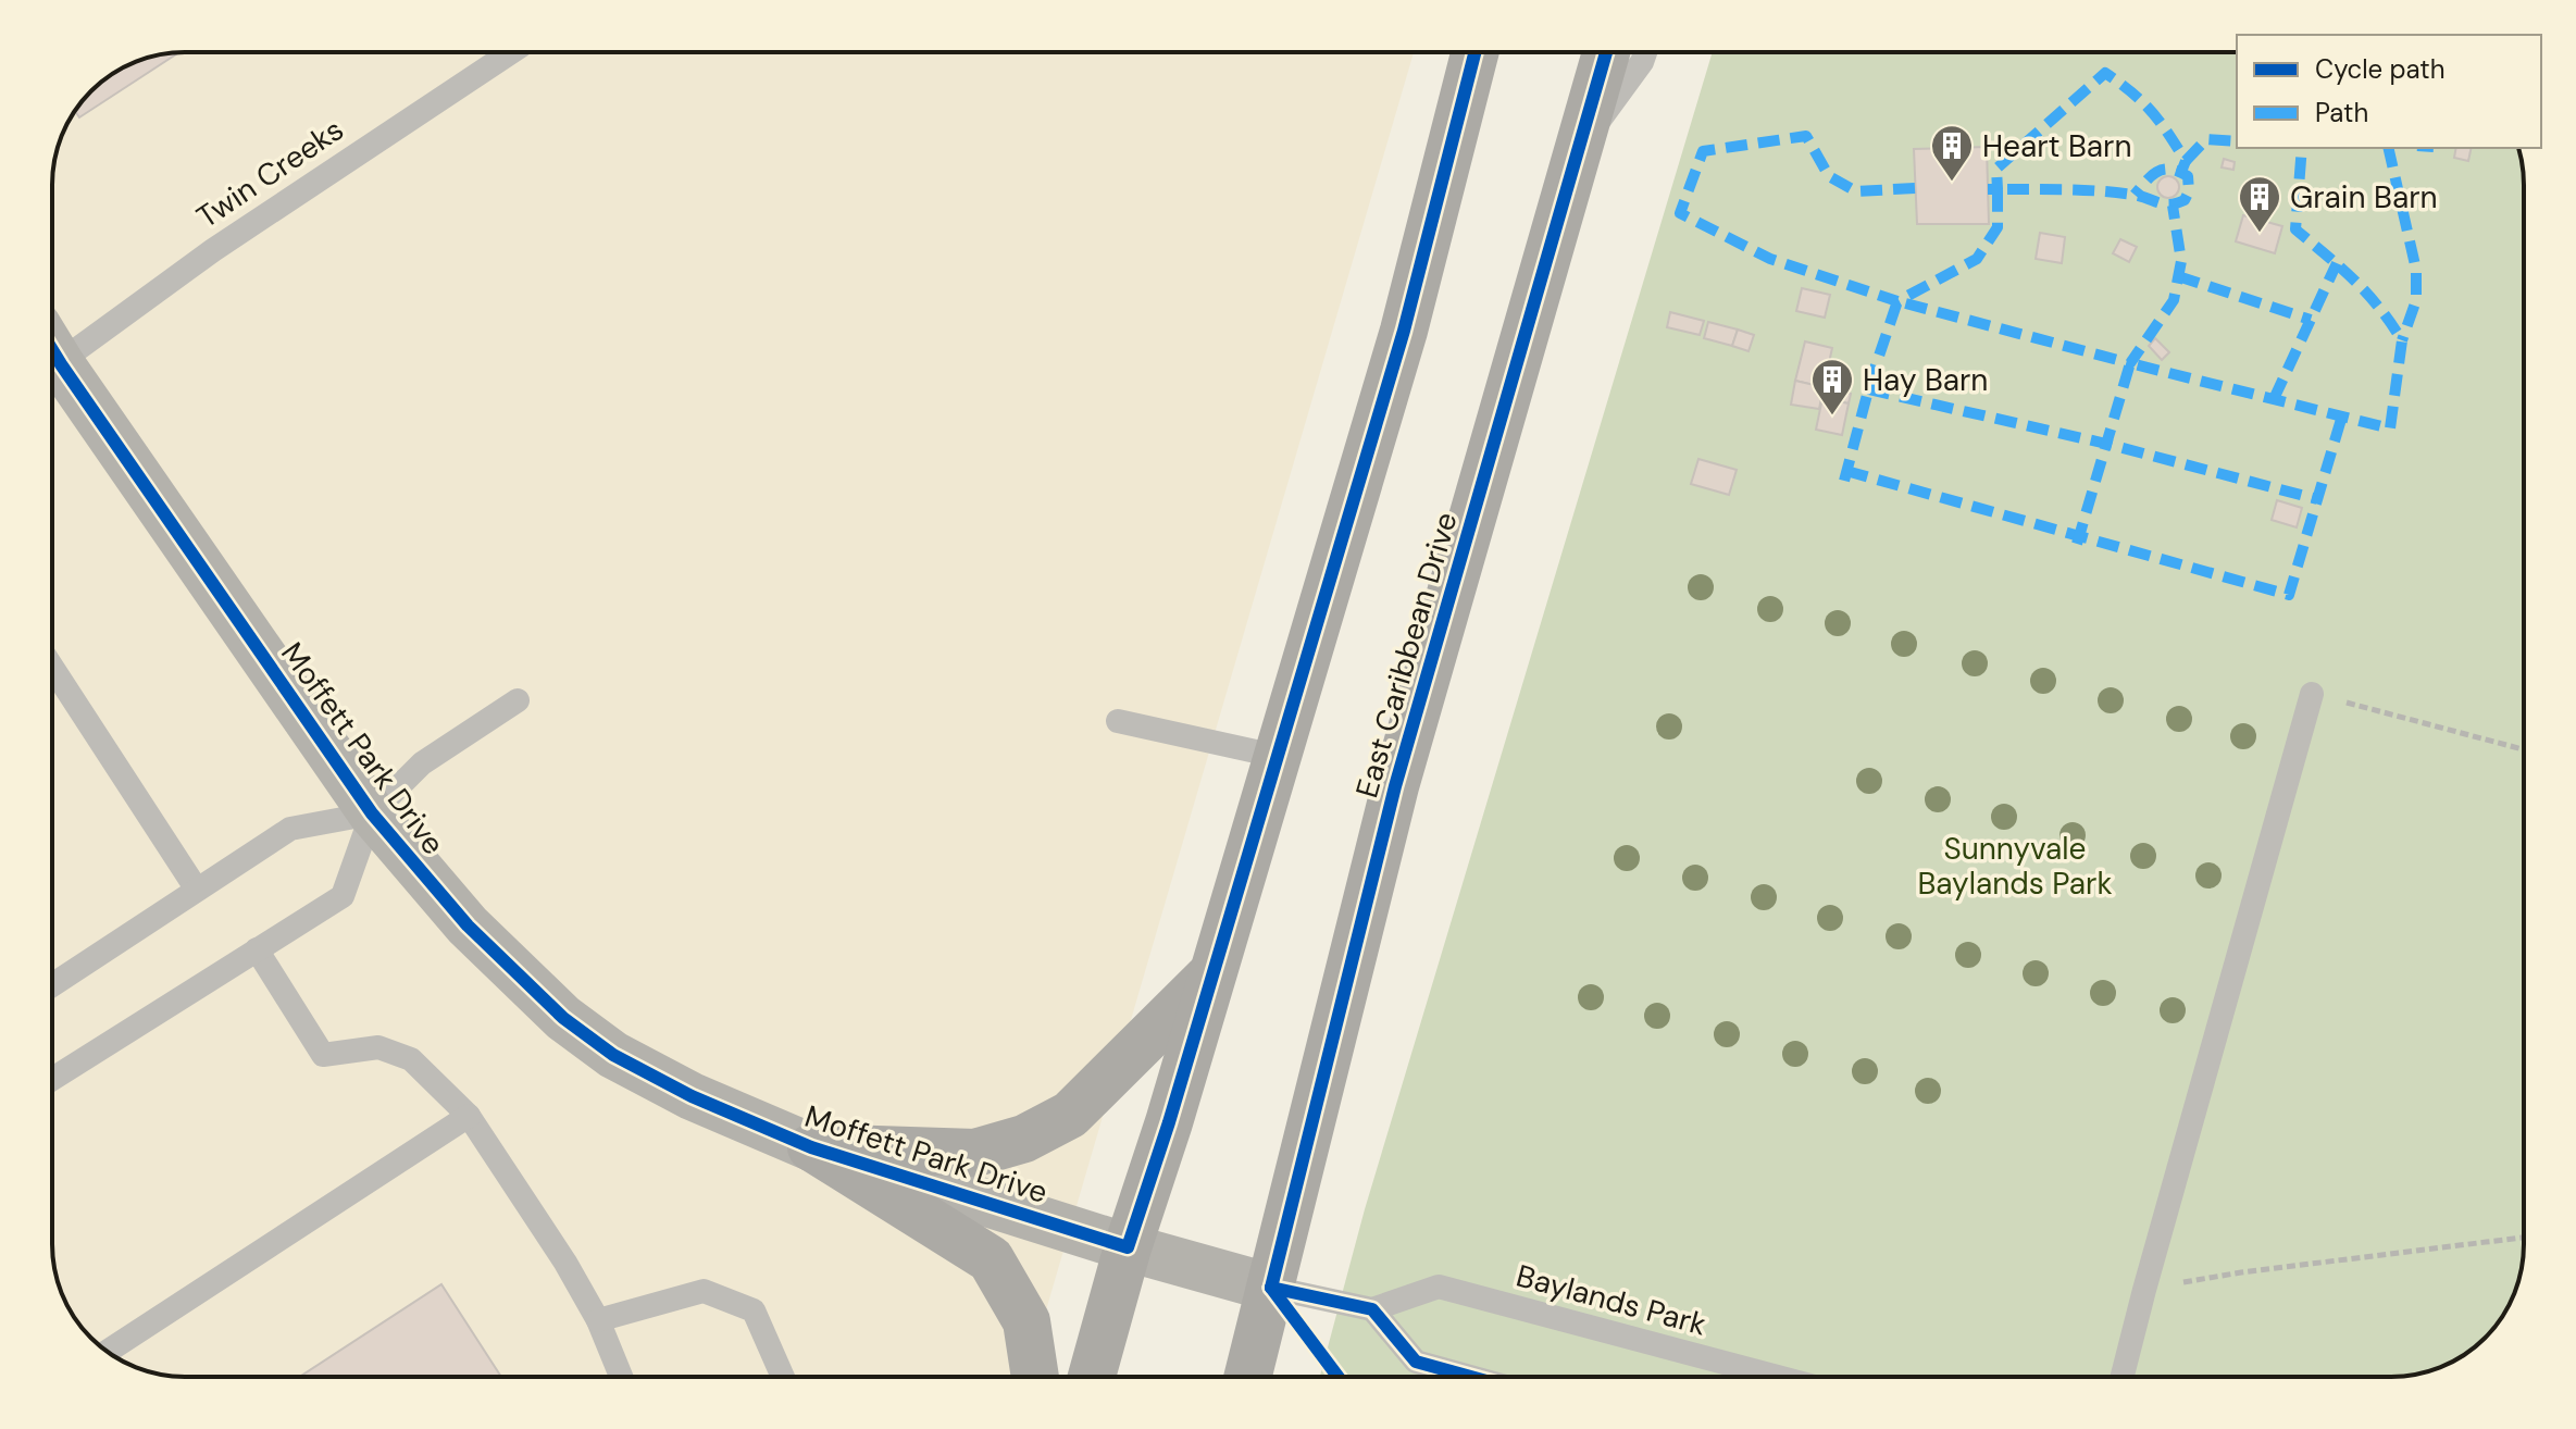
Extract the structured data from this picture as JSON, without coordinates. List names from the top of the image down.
{
  "streets": {
    "main road": ["East Caribbean Drive"],
    "street": ["Moffett Park Drive"],
    "lane": ["Twin Creeks", "Baylands Park"]
  },
  "crossings": [
    ["East Caribbean Drive", "Moffett Park Drive"]
  ],
  "parks": ["Sunnyvale Baylands Park"],
  "places": {
    "building": ["Heart Barn", "Grain Barn", "Hay Barn"]
  },
  "legend": ["Cycle path", "Path"]
}
